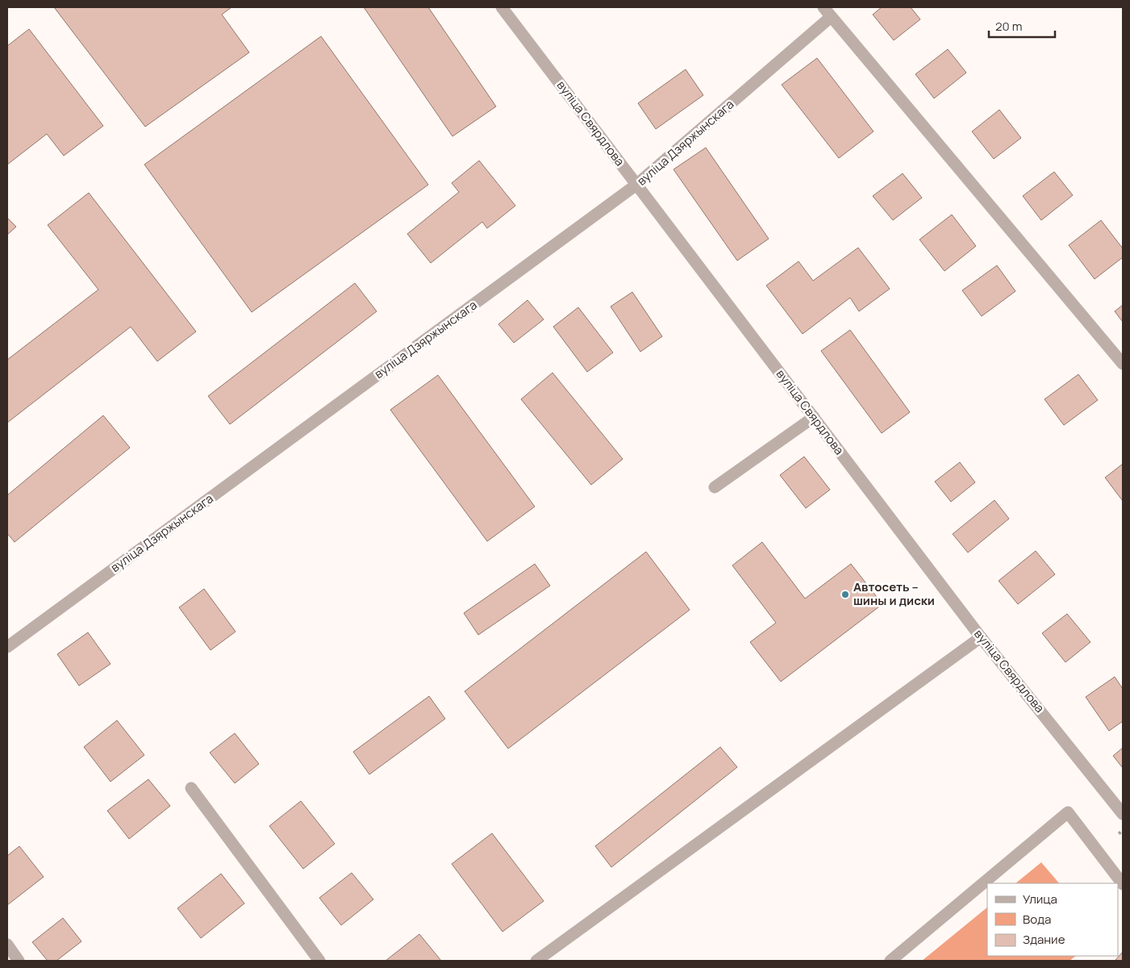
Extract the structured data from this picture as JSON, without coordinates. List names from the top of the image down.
{
  "streets": {
    "street": ["вуліца Свярдлова", "вуліца Дзяржынскага"]
  },
  "crossings": [
    ["вуліца Свярдлова", "вуліца Дзяржынскага"]
  ],
  "places": ["Автосеть – шины и диски"],
  "legend": ["Улица", "Вода", "Здание"],
  "scale_bar": "20 m"
}
